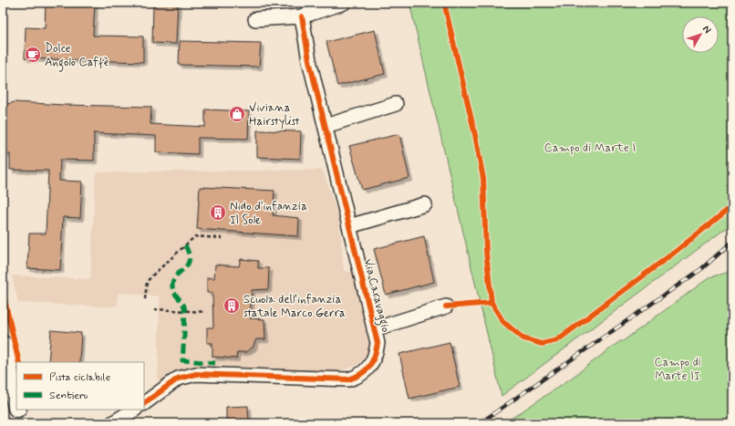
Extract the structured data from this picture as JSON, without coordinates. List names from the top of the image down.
{
  "streets": {
    "street": ["Via Caravaggio"]
  },
  "parks": ["Campo di Marte I", "Campo di Marte II"],
  "places": {
    "cafe": ["Dolce Angolo Caffè"],
    "shop": ["Viviana Hairstylist"],
    "building": ["Nido d'infanzia Il Sole", "Scuola dell'infanzia statale Marco Gerra"]
  },
  "legend": ["Pista ciclabile", "Sentiero"],
  "north": "top right"
}
